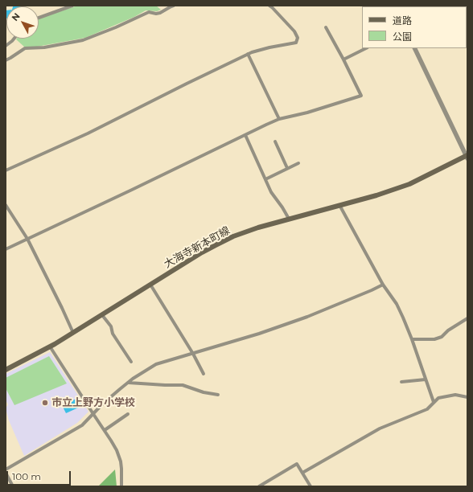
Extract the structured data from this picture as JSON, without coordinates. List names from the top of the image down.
{
  "streets": {
    "main road": ["大海寺新本町線"]
  },
  "places": ["市立上野方小学校"],
  "legend": ["道路", "公園"],
  "scale_bar": "100 m",
  "north": "top left"
}
